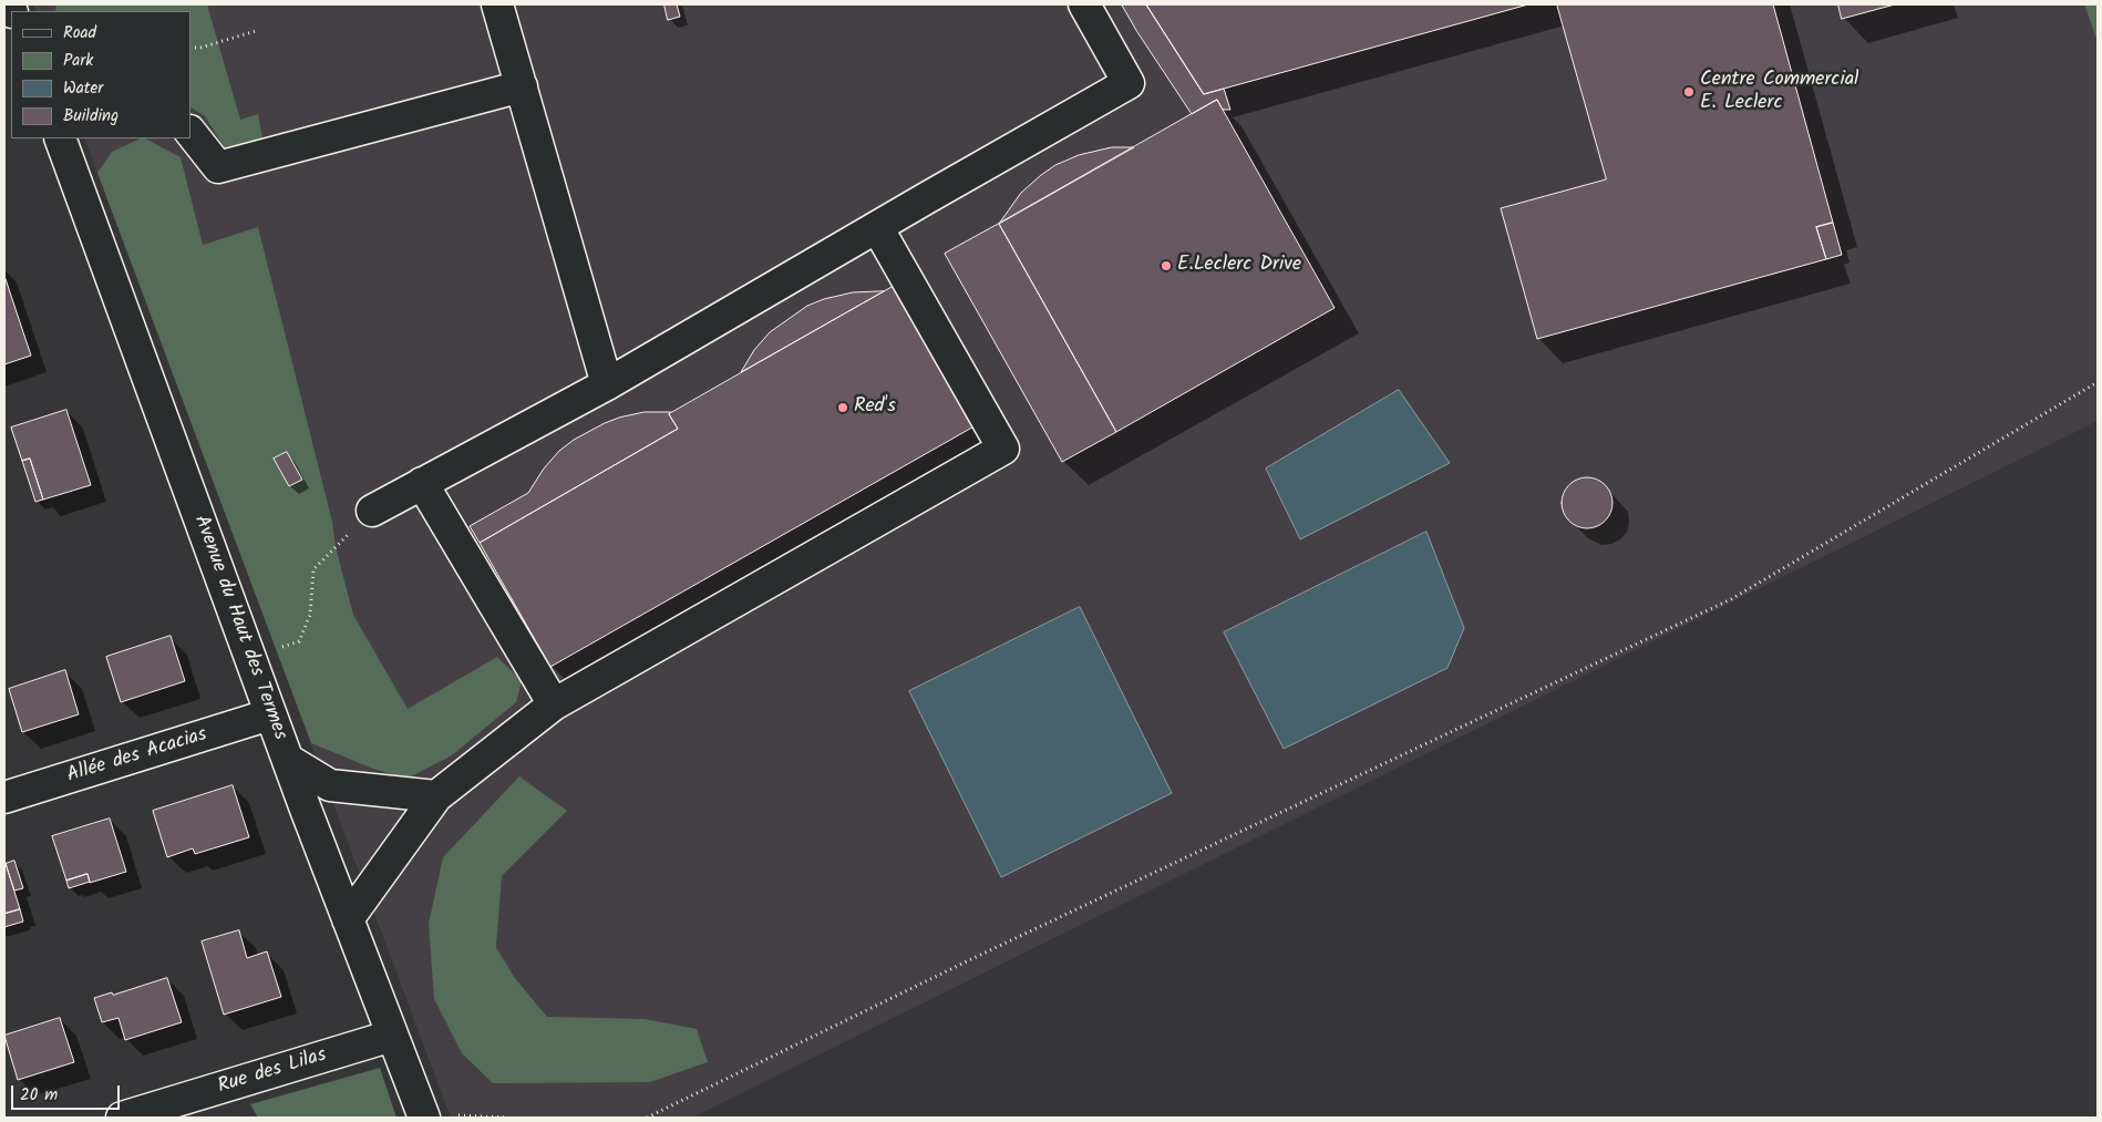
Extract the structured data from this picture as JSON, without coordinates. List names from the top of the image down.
{
  "streets": {
    "street": ["Avenue du Haut des Termes", "Allée des Acacias", "Rue des Lilas"]
  },
  "crossings": [
    ["Avenue du Haut des Termes", "Allée des Acacias"],
    ["Avenue du Haut des Termes", "Rue des Lilas"]
  ],
  "places": ["Centre Commercial E. Leclerc", "E.Leclerc Drive", "Red's"],
  "legend": [
    "Road",
    "Park",
    "Water",
    "Building"
  ],
  "scale_bar": "20 m"
}
